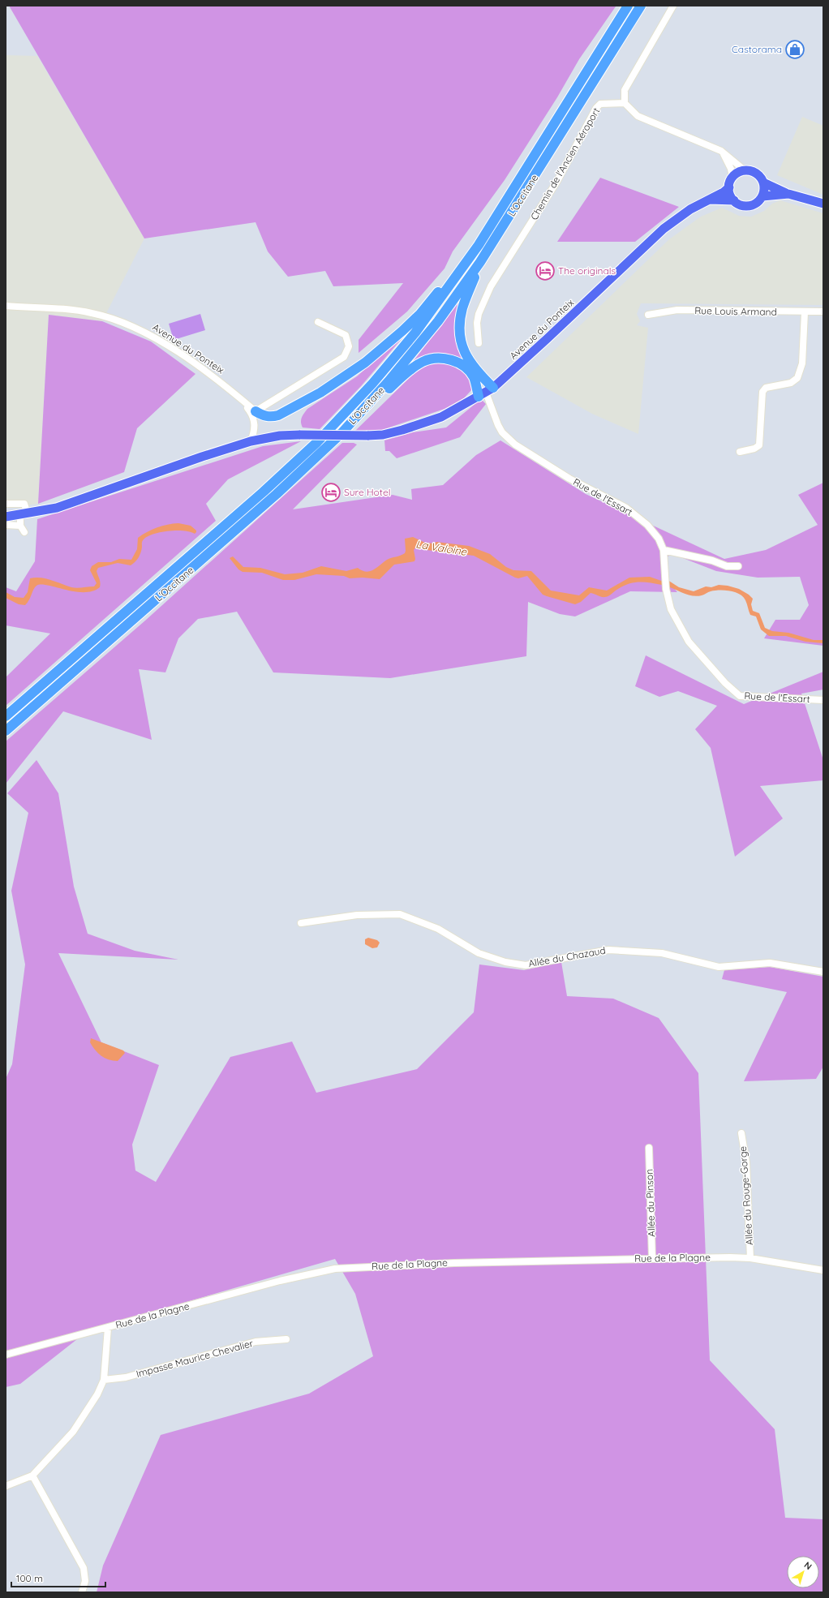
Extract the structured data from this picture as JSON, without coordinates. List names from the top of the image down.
{
  "streets": {
    "highway": ["L'Occitane"],
    "main road": ["Avenue du Ponteix"],
    "street": [
      "Chemin de l'Ancien Aéroport",
      "Rue Louis Armand",
      "Rue de l'Essart",
      "Allée du Chazaud",
      "Allée du Rouge-Gorge",
      "Allée du Pinson",
      "Rue de la Plagne",
      "Impasse Maurice Chevalier"
    ]
  },
  "crossings": [
    ["Avenue du Ponteix", "Rue de l'Essart"],
    ["Allée du Rouge-Gorge", "Rue de la Plagne"],
    ["Allée du Pinson", "Rue de la Plagne"]
  ],
  "water": ["La Valoine"],
  "places": {
    "shop": ["Castorama"],
    "hotel": ["The originals", "Sure Hotel"]
  },
  "scale_bar": "100 m",
  "north": "top right"
}
